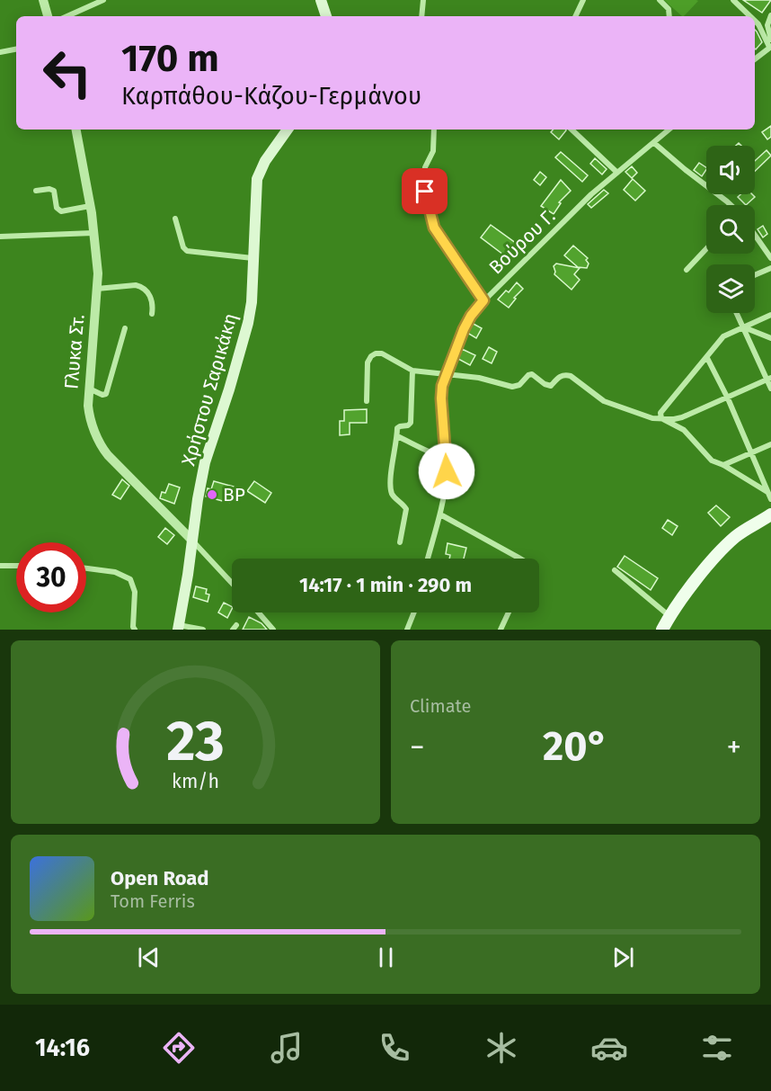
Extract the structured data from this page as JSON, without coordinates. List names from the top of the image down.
{
  "streets": {
    "main road": ["Χρήστου Σαρικάκη"],
    "street": ["Βούρου Γ.", "Γλυκα Στ."]
  },
  "crossings": [
    ["Γλυκα Στ.", "Χρήστου Σαρικάκη"]
  ],
  "places": ["BP"],
  "page": {
    "turn": ["170 m", "Καρπάθου-Κάζου-Γερμάνου"],
    "limit": "30",
    "trip": "14:17 · 1 min · 290 m",
    "tile": "Climate",
    "heat": ["−", "20°", "+"],
    "song": ["Open Road", "Tom Ferris"],
    "tabs": "14:16",
    "gauge": ["23", "km/h"]
  }
}
